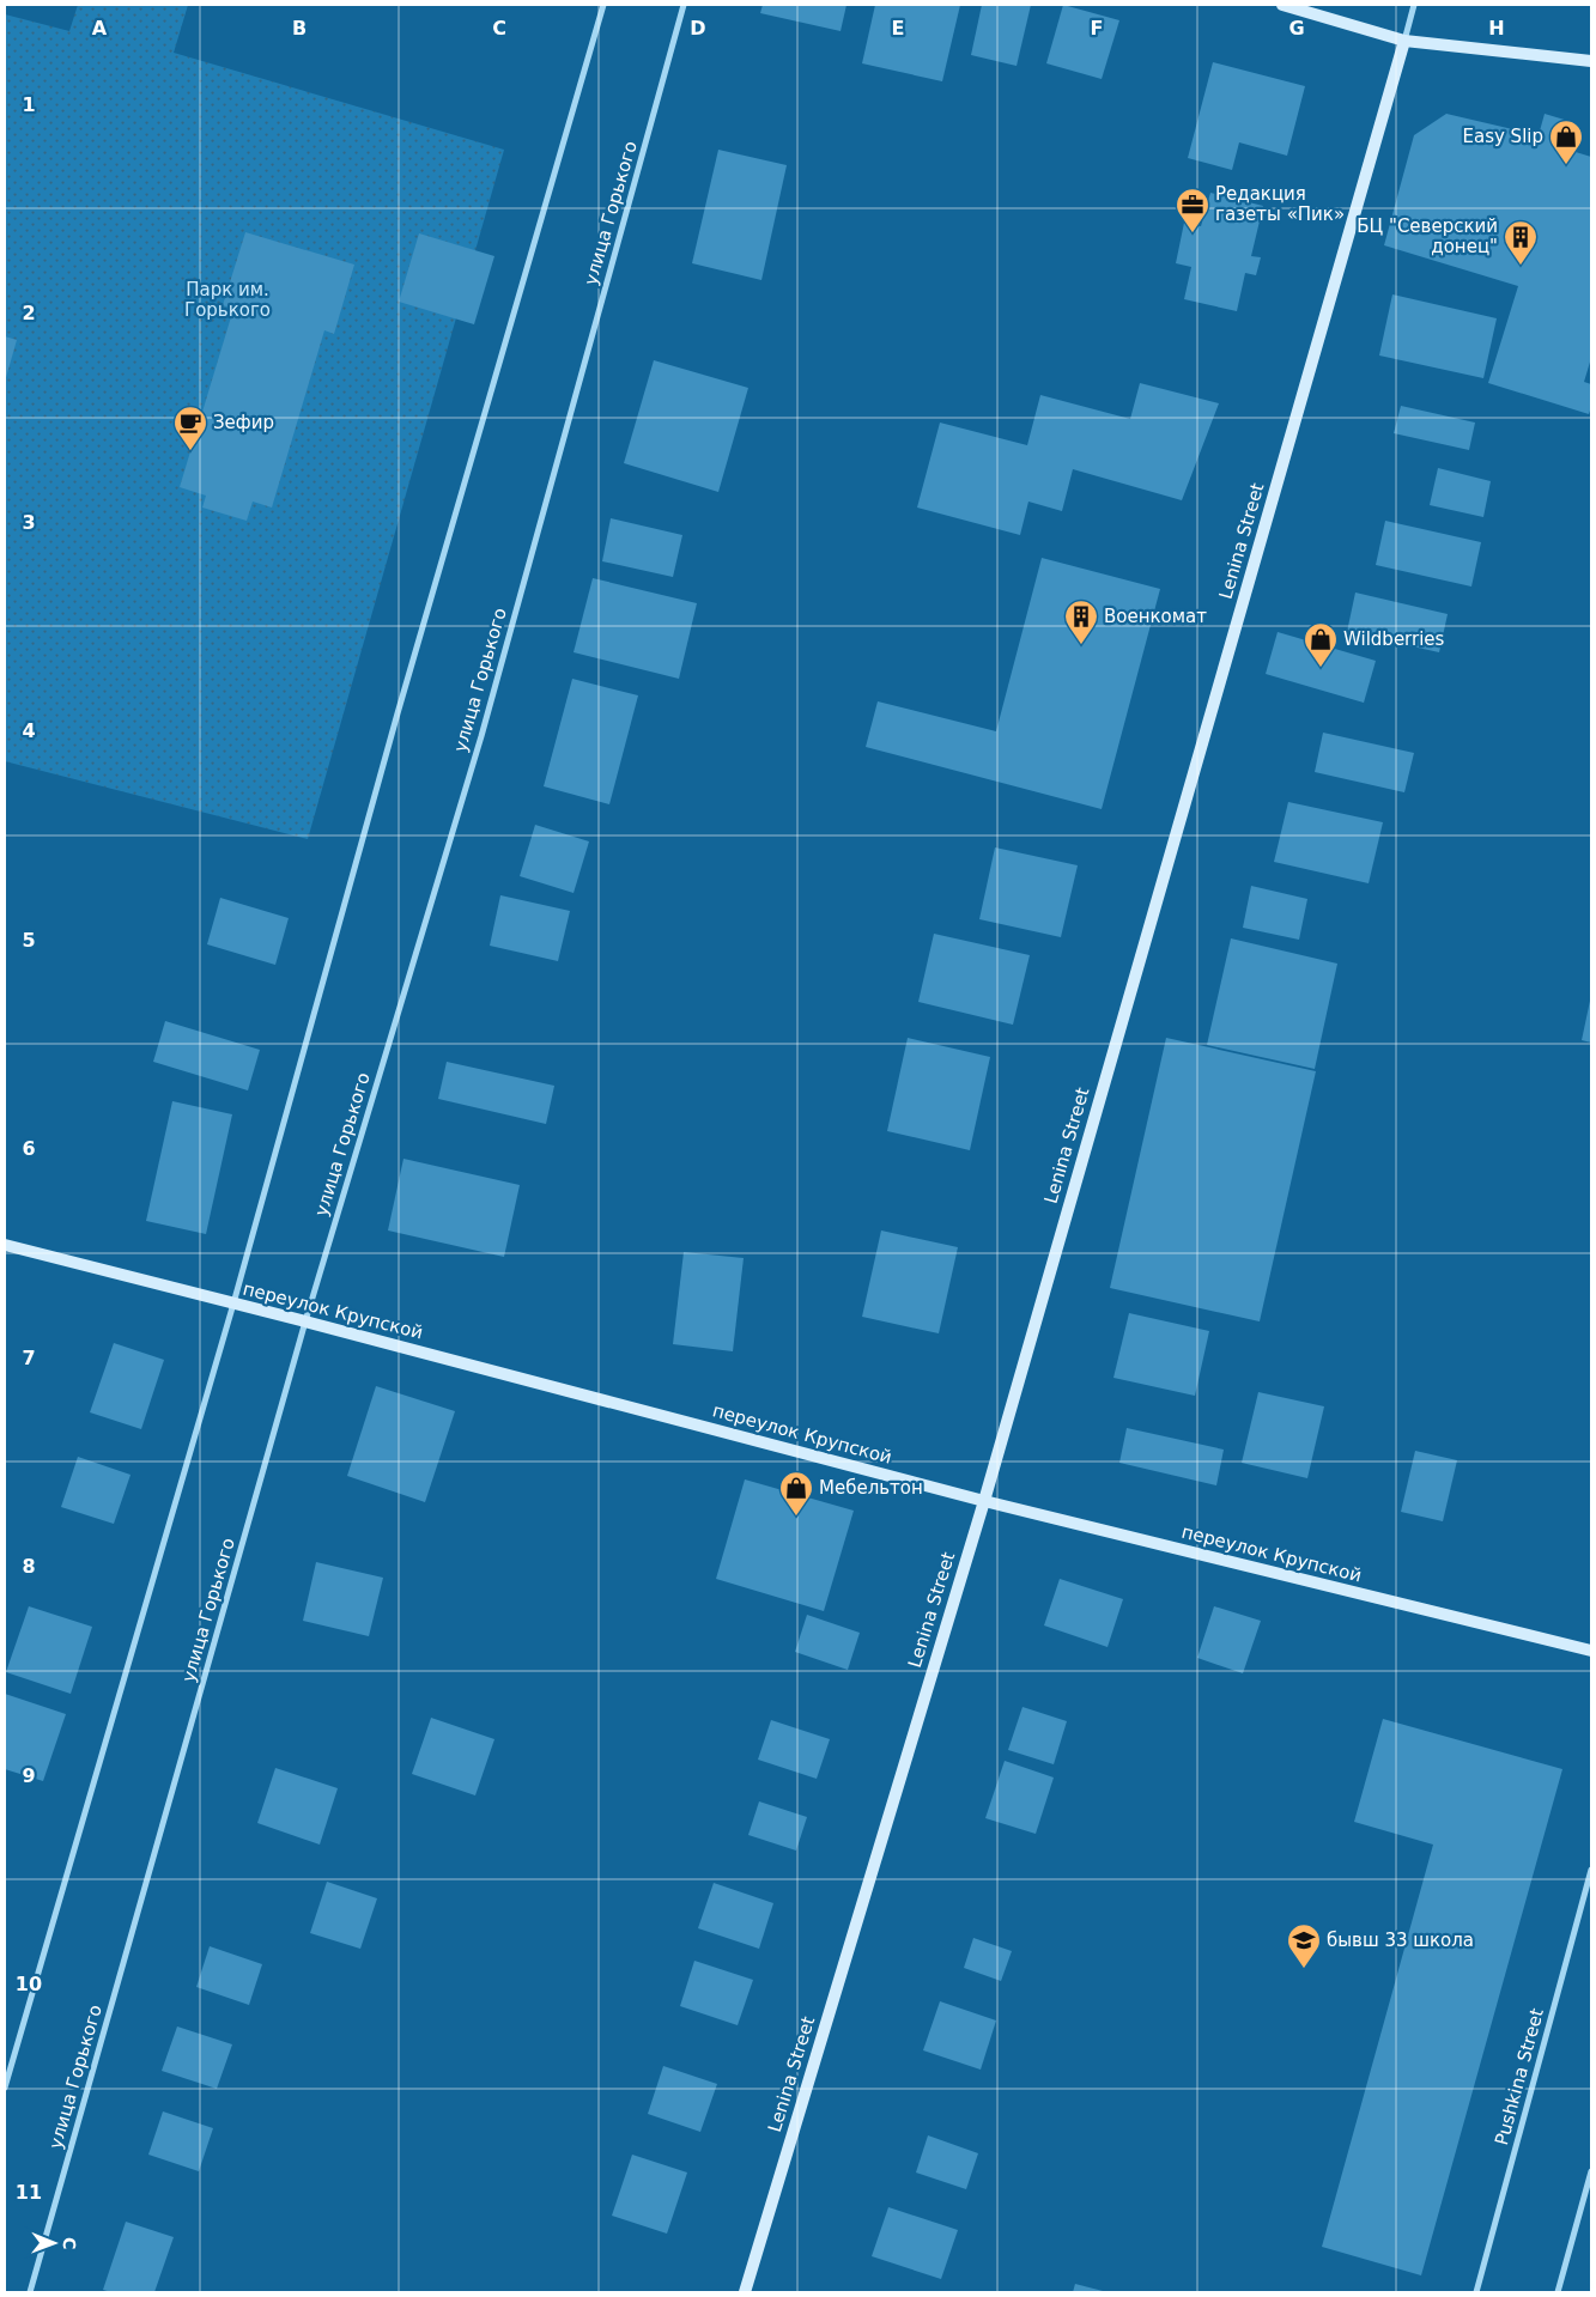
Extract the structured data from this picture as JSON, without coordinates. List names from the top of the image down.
{
  "streets": {
    "street": [
      "улица Горького",
      "Lenina Street",
      "переулок Крупской",
      "Pushkina Street"
    ]
  },
  "crossings": [
    ["улица Горького", "переулок Крупской"],
    ["Lenina Street", "переулок Крупской"]
  ],
  "parks": ["Парк им. Горького"],
  "places": {
    "shop": ["Easy Slip", "Wildberries", "Мебельтон"],
    "office": ["Редакция газеты «Пик»"],
    "building": ["БЦ \"Северский донец\"", "Военкомат"],
    "cafe": ["Зефир"],
    "school or university": ["бывш 33 школа"]
  },
  "north": "right",
  "grid": {
    "columns": [
      "A",
      "B",
      "C",
      "D",
      "E",
      "F",
      "G",
      "H"
    ],
    "rows": [
      "1",
      "2",
      "3",
      "4",
      "5",
      "6",
      "7",
      "8",
      "9",
      "10",
      "11"
    ]
  }
}
